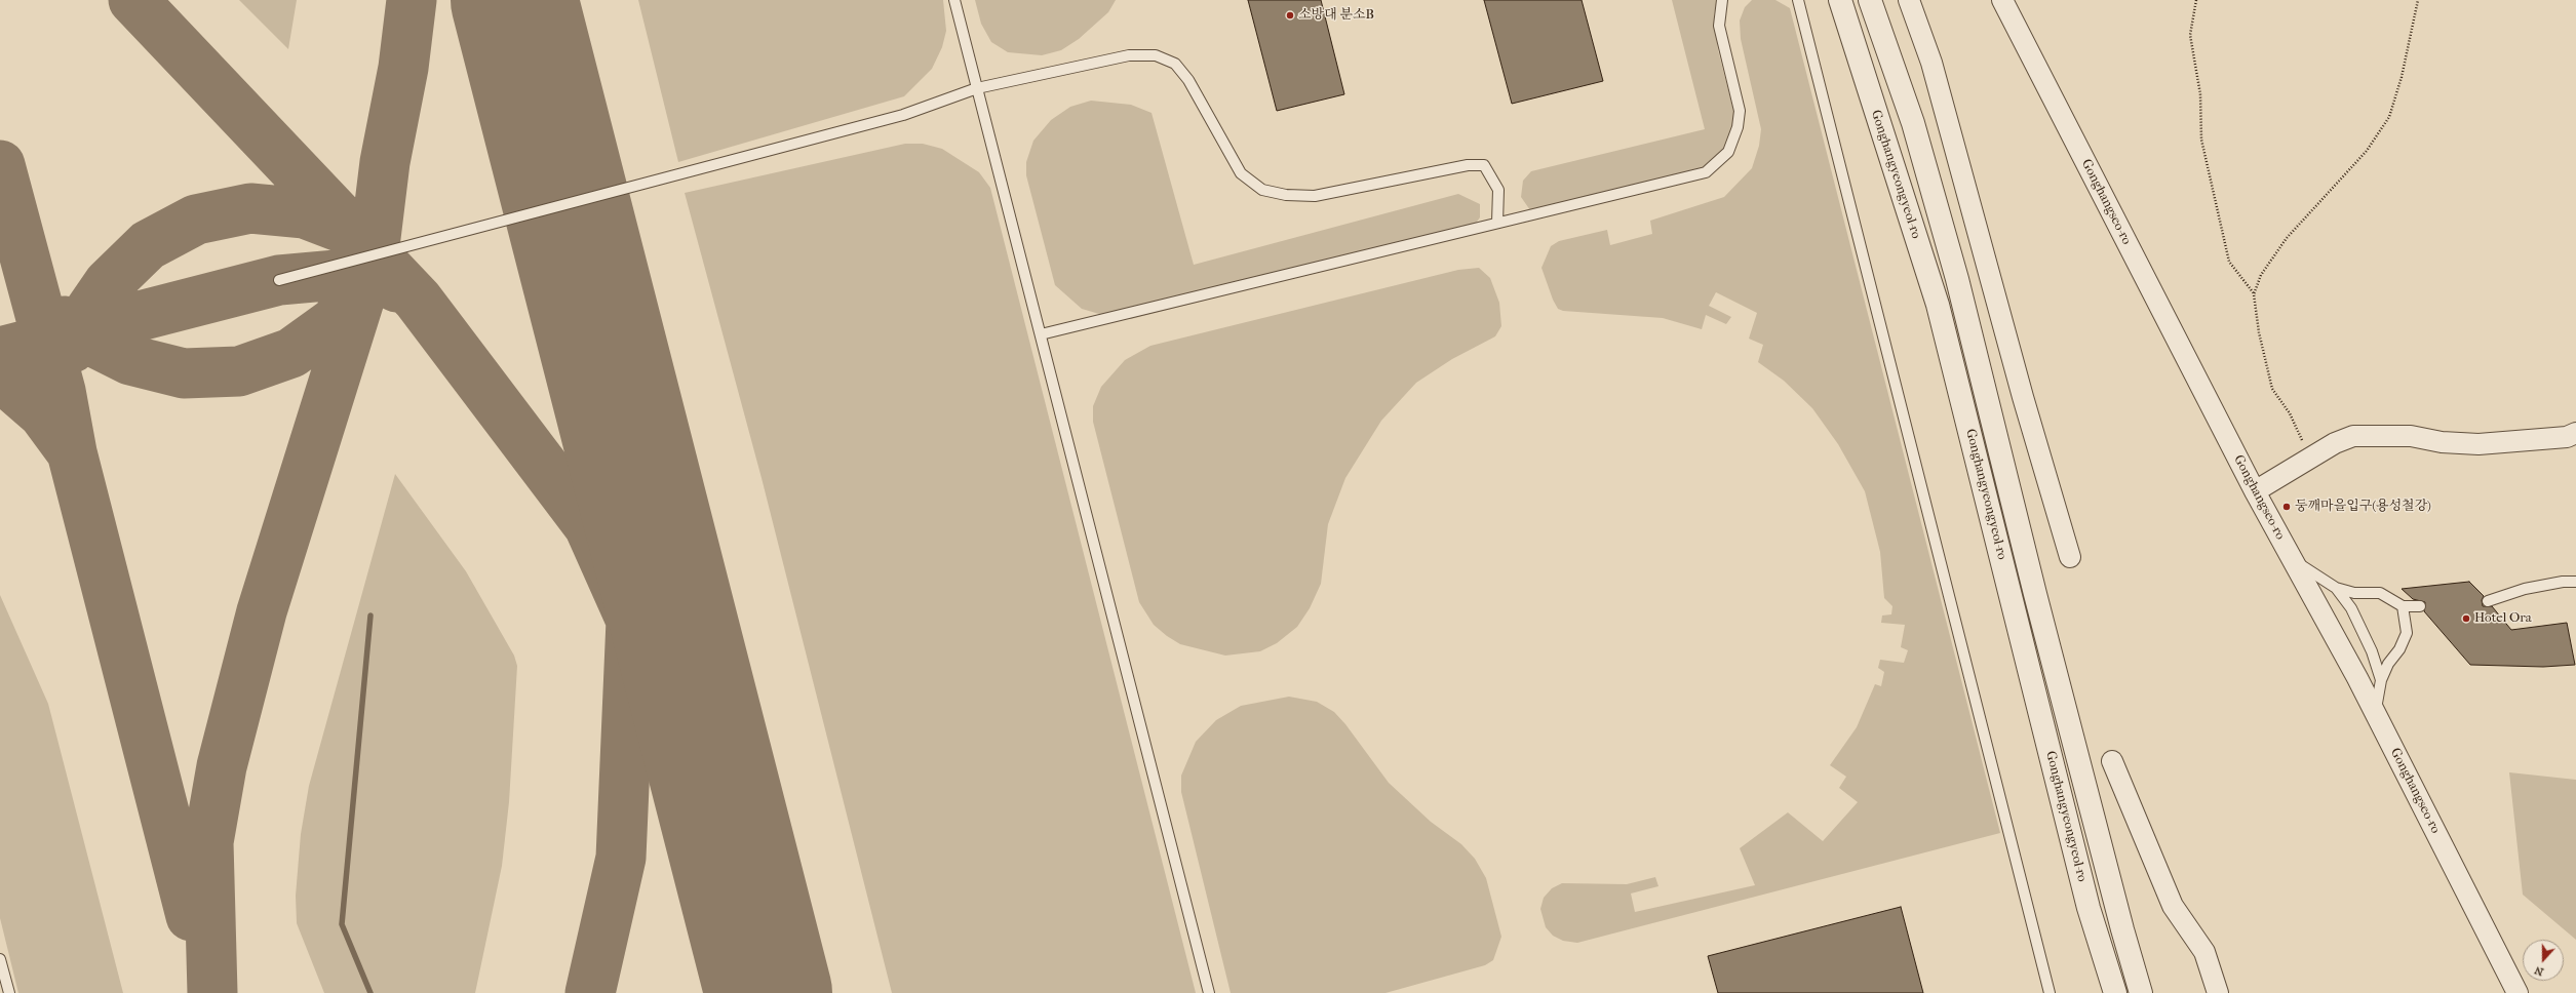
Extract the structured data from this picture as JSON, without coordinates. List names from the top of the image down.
{
  "streets": {
    "street": ["Gonghangyeongyeol-ro", "Gonghangseo-ro"]
  },
  "places": ["소방대 분소B", "둥깨마을입구(용성철강)", "Hotel Ora"],
  "north": "bottom"
}
